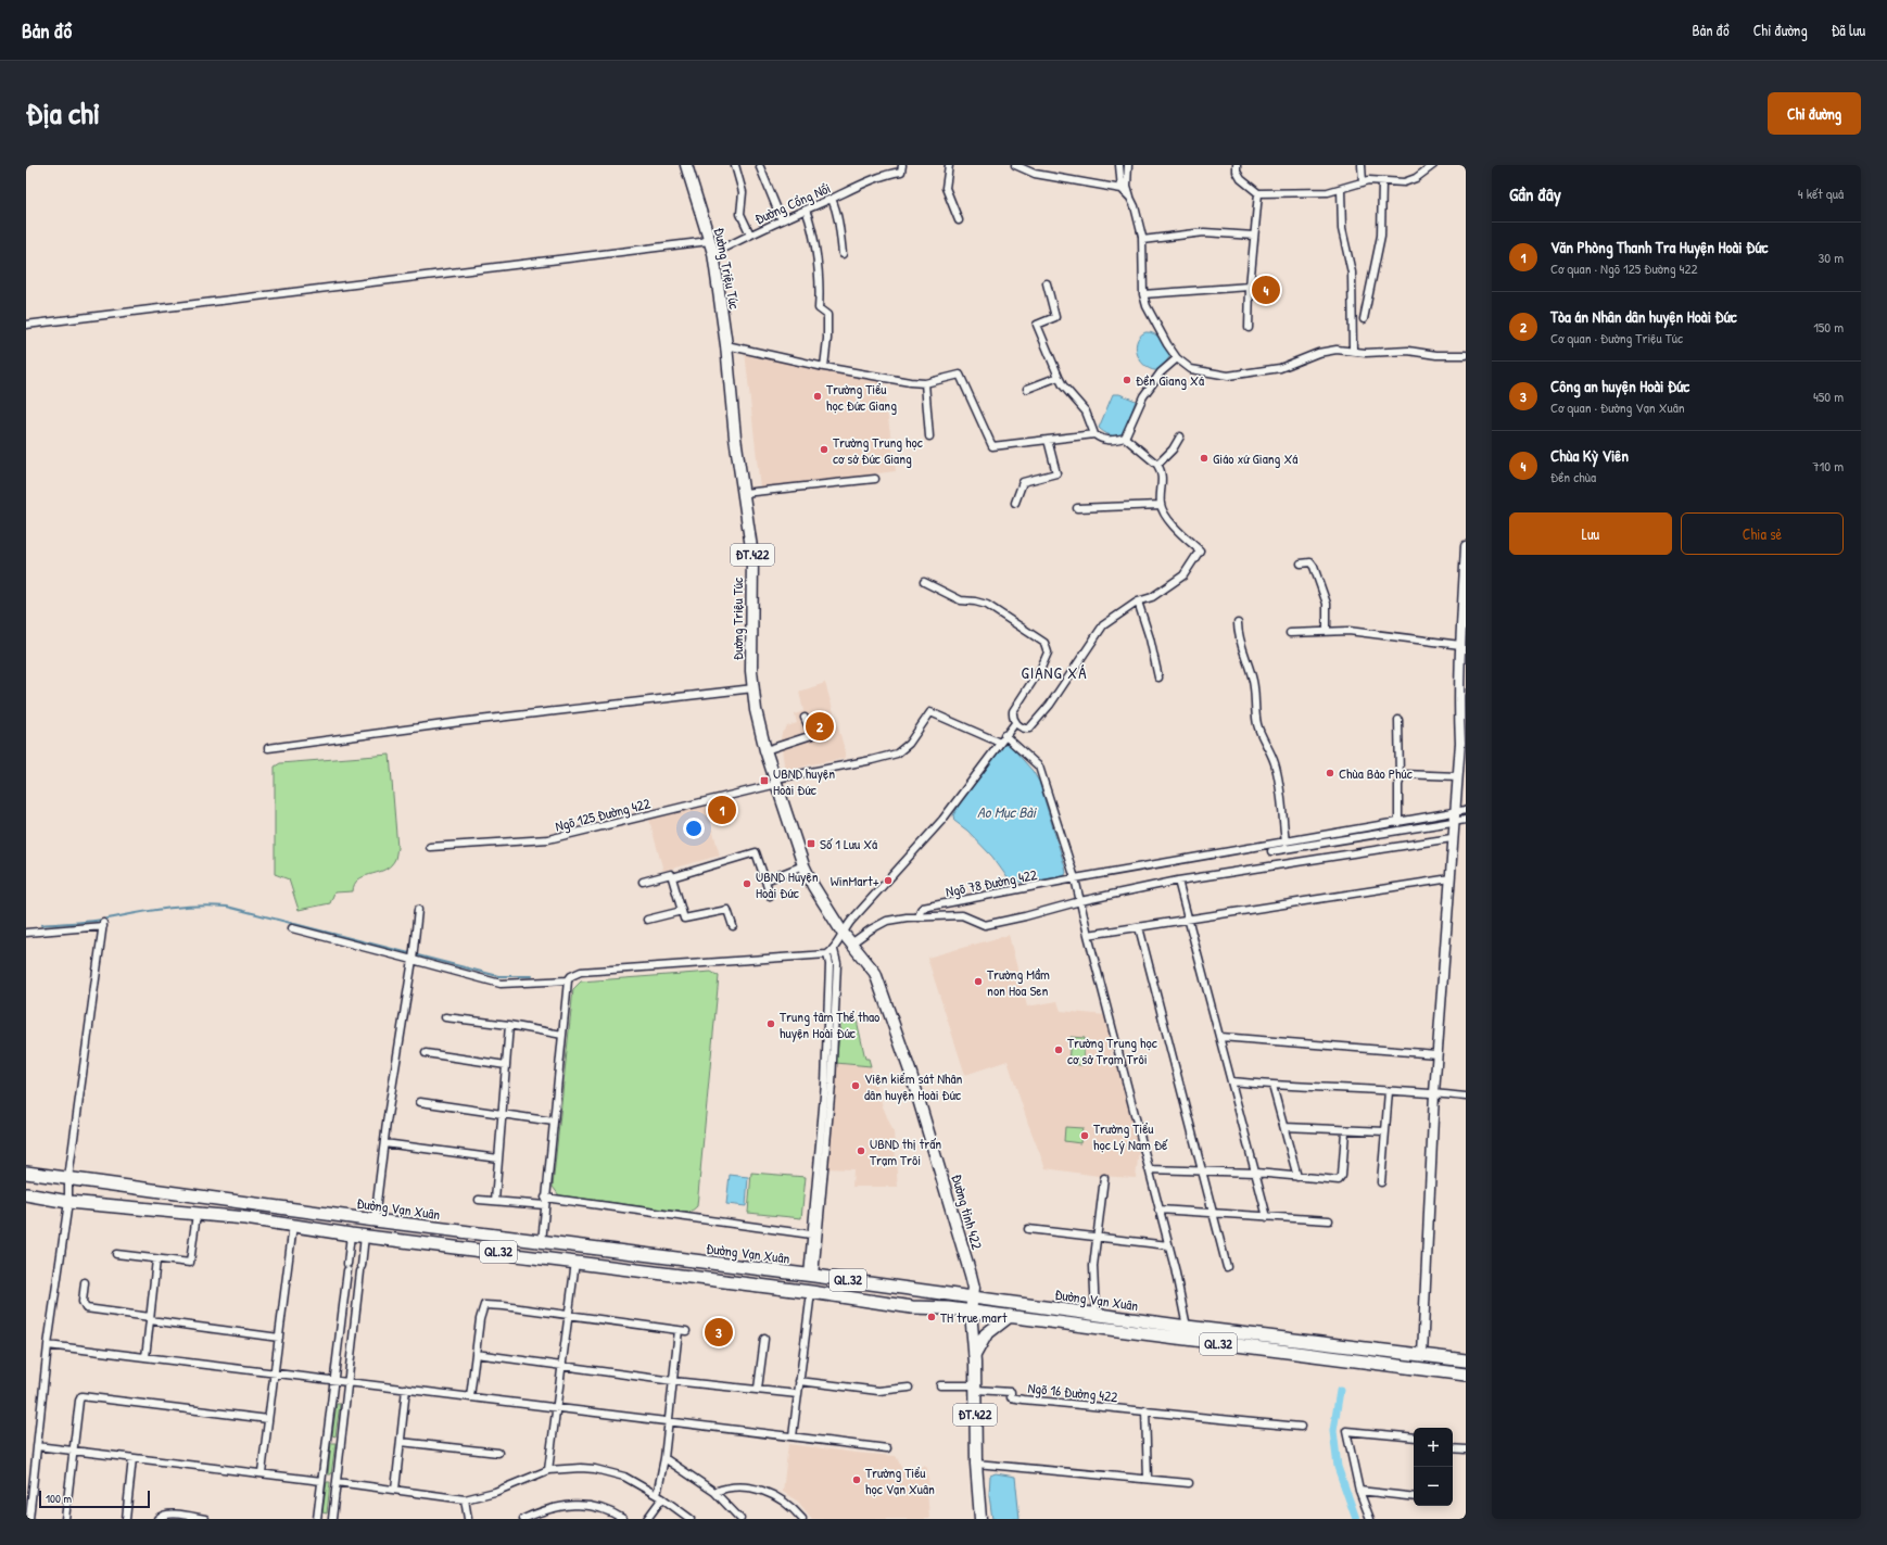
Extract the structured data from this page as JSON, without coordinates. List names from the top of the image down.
{
  "streets": {
    "highway": ["Đường Vạn Xuân", "QL.32"],
    "main road": ["Đường Triệu Túc", "ĐT.422", "Đường tỉnh 422"],
    "street": [
      "Đường Cổng Nổi",
      "Ngõ 125 Đường 422",
      "Ngõ 78 Đường 422",
      "Ngõ 16 Đường 422"
    ]
  },
  "crossings": [
    ["Đường Cổng Nổi", "Đường Triệu Túc"],
    ["Đường Triệu Túc", "Ngõ 125 Đường 422"],
    ["Đường Triệu Túc", "Đường tỉnh 422"],
    ["ĐT.422", "Đường Vạn Xuân"],
    ["ĐT.422", "Đường tỉnh 422"],
    ["ĐT.422", "Ngõ 16 Đường 422"],
    ["Đường Vạn Xuân", "Đường tỉnh 422"]
  ],
  "districts": ["GIANG XÁ"],
  "water": ["Ao Mục Bài"],
  "places": {
    "other": [
      "Đền Giang Xá",
      "Trường Tiểu học Đức Giang",
      "Trường Trung học cơ sở Đức Giang",
      "Giáo xứ Giang Xá",
      "Chùa Bảo Phúc",
      "WinMart+",
      "UBND Huyện Hoài Đức",
      "Trường Mầm non Hoa Sen",
      "Trung tâm Thể thao huyện Hoài Đức",
      "Trường Trung học cơ sở Trạm Trôi",
      "Viện kiểm sát Nhân dân huyện Hoài Đức",
      "Trường Tiểu học Lý Nam Đế",
      "UBND thị trấn Trạm Trôi",
      "TH true mart",
      "Trường Tiểu học Vạn Xuân"
    ],
    "transit": ["UBND huyện Hoài Đức", "Số 1 Lưu Xá"]
  },
  "scale_bar": "100 m",
  "page": {
    "header": "Bản đồ",
    "nav": ["Bản đồ", "Chỉ đường", "Đã lưu"],
    "title": "Địa chỉ",
    "buttons": [
      "Chỉ đường",
      ["Lưu", "Chia sẻ"]
    ],
    "heading": ["Gần đây", "4 kết quả"],
    "list": [
      {
        "mark": "1",
        "name": "Văn Phòng Thanh Tra Huyện Hoài Đức",
        "note": "Cơ quan · Ngõ 125 Đường 422",
        "value": "30 m"
      },
      {
        "mark": "2",
        "name": "Tòa án Nhân dân huyện Hoài Đức",
        "note": "Cơ quan · Đường Triệu Túc",
        "value": "150 m"
      },
      {
        "mark": "3",
        "name": "Công an huyện Hoài Đức",
        "note": "Cơ quan · Đường Vạn Xuân",
        "value": "450 m"
      },
      {
        "mark": "4",
        "name": "Chùa Kỳ Viên",
        "note": "Đền chùa",
        "value": "710 m"
      }
    ],
    "pins": [
      "4",
      "2",
      "1",
      "3"
    ],
    "map_buttons": ["+", "−"],
    "scale": "100 m"
  }
}
